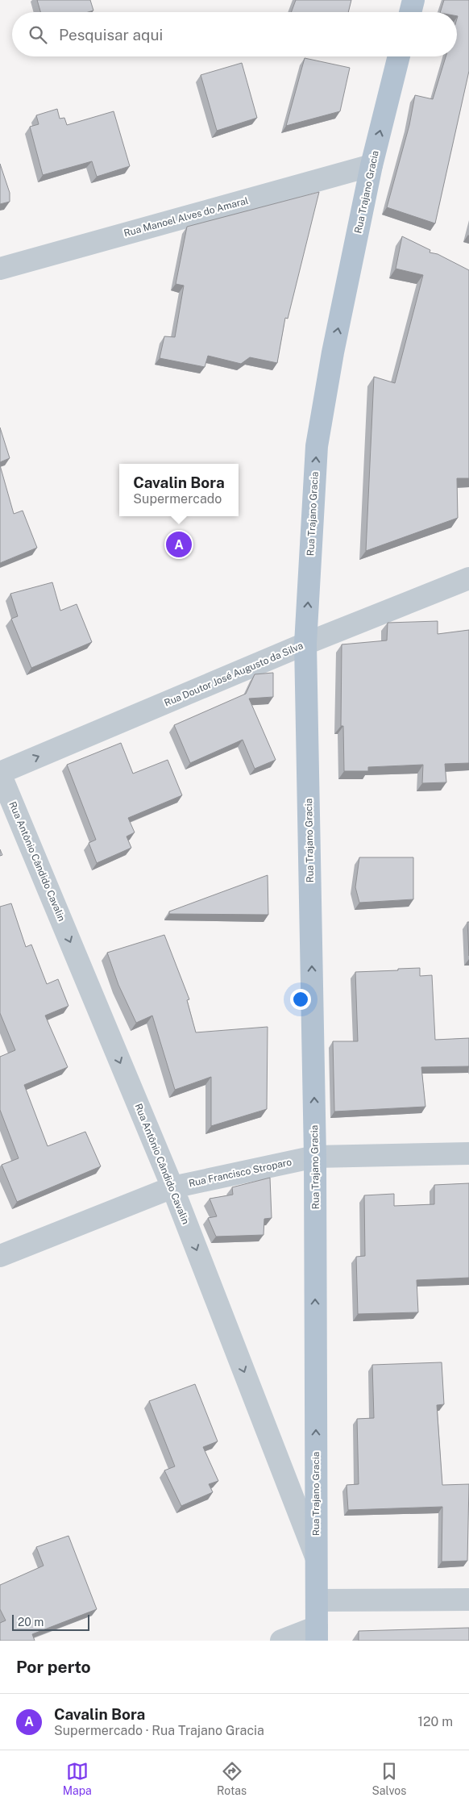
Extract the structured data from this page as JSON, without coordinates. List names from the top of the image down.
{
  "streets": {
    "main road": ["Rua Trajano Gracia"],
    "street": [
      "Rua Manoel Alves do Amaral",
      "Rua Doutor José Augusto da Silva",
      "Rua Antônio Cândido Cavalin",
      "Rua Francisco Stroparo"
    ]
  },
  "crossings": [
    ["Rua Trajano Gracia", "Rua Manoel Alves do Amaral"],
    ["Rua Trajano Gracia", "Rua Doutor José Augusto da Silva"],
    ["Rua Trajano Gracia", "Rua Antônio Cândido Cavalin"],
    ["Rua Trajano Gracia", "Rua Francisco Stroparo"],
    ["Rua Doutor José Augusto da Silva", "Rua Antônio Cândido Cavalin"],
    ["Rua Antônio Cândido Cavalin", "Rua Francisco Stroparo"]
  ],
  "one_way": ["Rua Trajano Gracia", "Rua Doutor José Augusto da Silva", "Rua Antônio Cândido Cavalin"],
  "scale_bar": "20 m",
  "page": {
    "search": "Pesquisar aqui",
    "popup": ["Cavalin Bora", "Supermercado"],
    "pins": "A",
    "scale": "20 m",
    "heading": "Por perto",
    "list": [
      {
        "mark": "A",
        "name": "Cavalin Bora",
        "note": "Supermercado · Rua Trajano Gracia",
        "value": "120 m"
      }
    ],
    "nav": ["Mapa", "Rotas", "Salvos"]
  }
}
